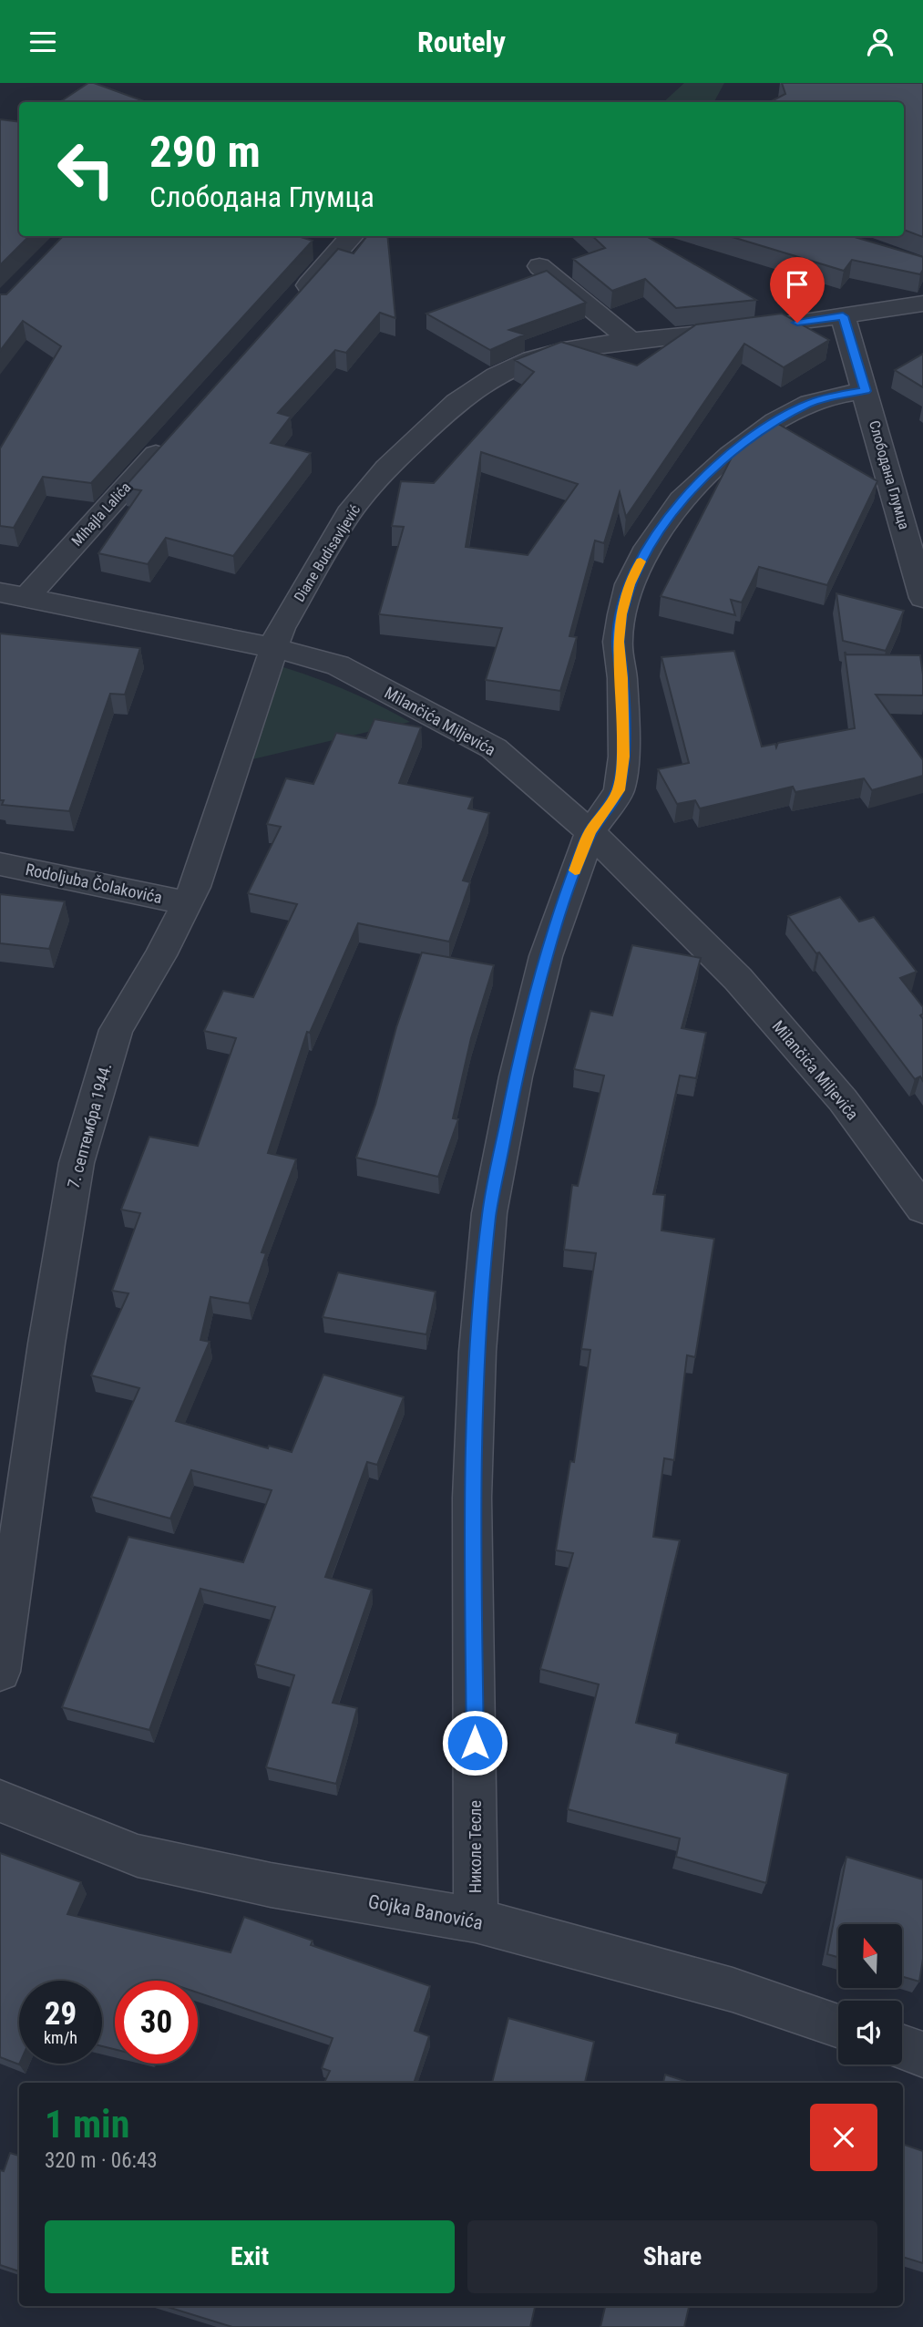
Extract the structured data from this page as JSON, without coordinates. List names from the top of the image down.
{
  "streets": {
    "street": [
      "Слободана Глумца",
      "Mihajla Lalića",
      "Diane Budisavljević",
      "Milančića Miljevića",
      "Rodoljuba Čolakovića",
      "7. септембра 1944.",
      "Николе Тесле",
      "Gojka Banovića"
    ]
  },
  "crossings": [
    ["Слободана Глумца", "Diane Budisavljević"],
    ["Слободана Глумца", "Николе Тесле"],
    ["Mihajla Lalića", "Milančića Miljevića"],
    ["Diane Budisavljević", "Milančića Miljevića"],
    ["Diane Budisavljević", "7. септембра 1944."],
    ["Milančića Miljevića", "7. септембра 1944."],
    ["Milančića Miljevića", "Николе Тесле"],
    ["Rodoljuba Čolakovića", "7. септембра 1944."],
    ["Николе Тесле", "Gojka Banovića"]
  ],
  "north": "top",
  "page": {
    "header": "Routely",
    "turn": ["290 m", "Слободана Глумца"],
    "speed": "29 km/h",
    "limit": "30",
    "heading": ["1 min", "320 m · 06:43"],
    "buttons": ["Exit", "Share"]
  }
}
